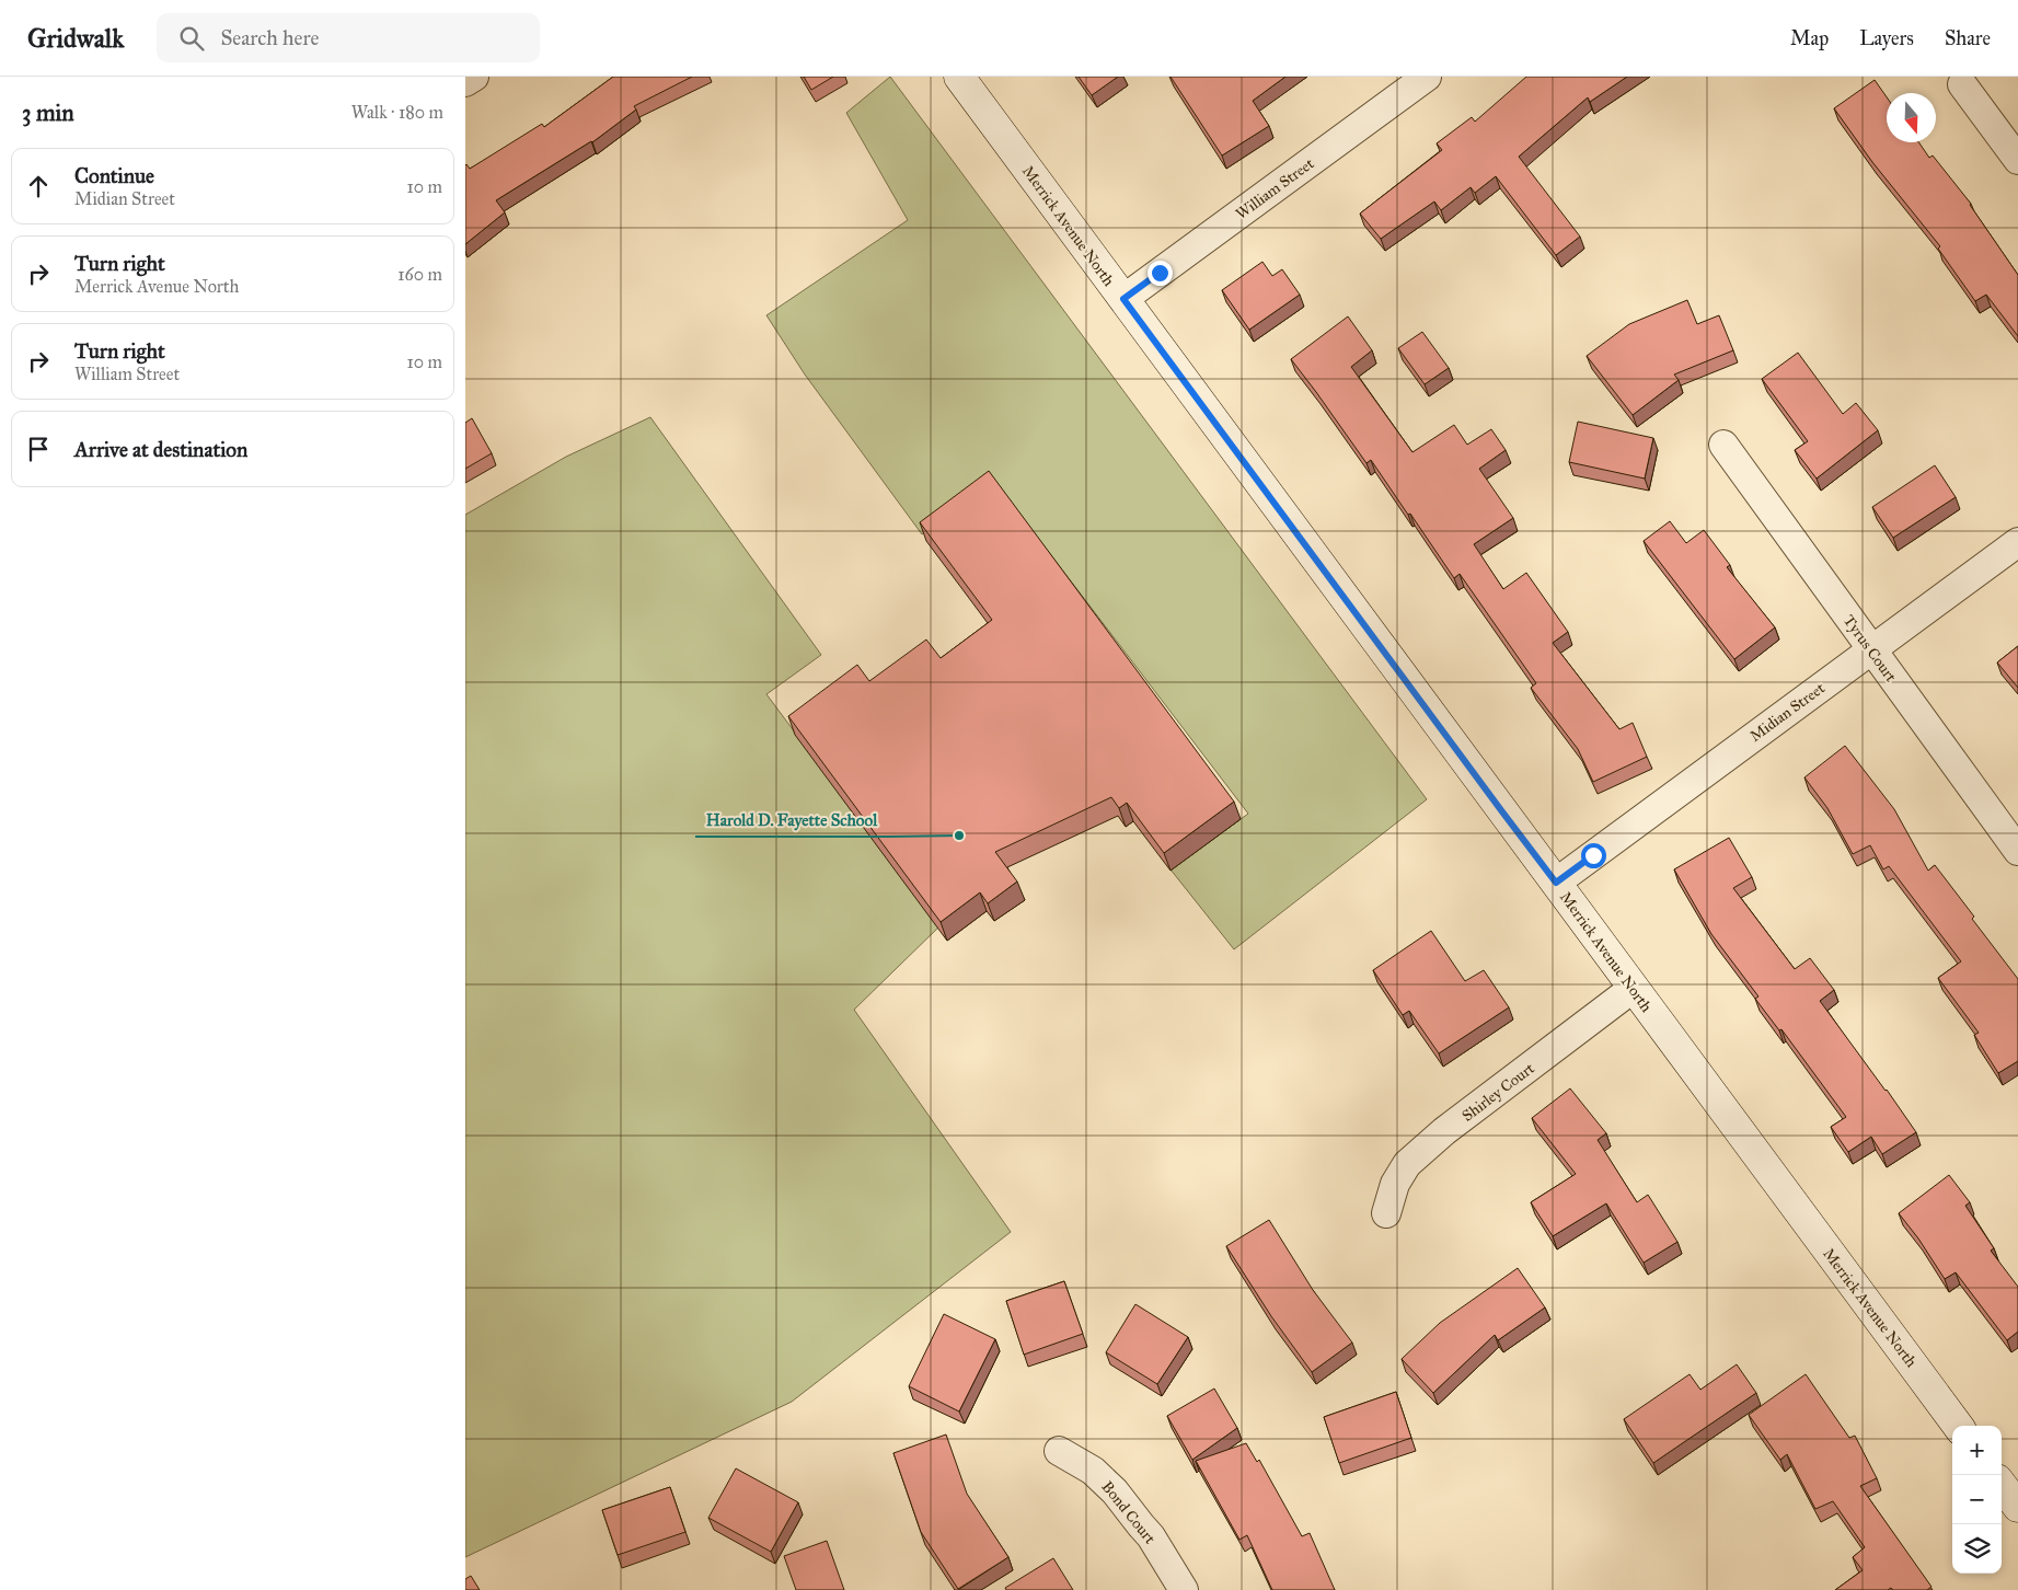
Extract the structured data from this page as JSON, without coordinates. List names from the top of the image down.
{
  "streets": {
    "main road": ["Merrick Avenue North"],
    "street": [
      "William Street",
      "Tyrus Court",
      "Midian Street",
      "Shirley Court",
      "Bond Court"
    ]
  },
  "crossings": [
    ["William Street", "Merrick Avenue North"],
    ["Merrick Avenue North", "Midian Street"],
    ["Merrick Avenue North", "Shirley Court"],
    ["Tyrus Court", "Midian Street"]
  ],
  "places": ["Harold D. Fayette School"],
  "north": "bottom",
  "page": {
    "header": "Gridwalk",
    "search": "Search here",
    "nav": ["Map", "Layers", "Share"],
    "heading": ["3 min", "Walk · 180 m"],
    "list": [
      ["Continue", "Midian Street", "10 m"],
      ["Turn right", "Merrick Avenue North", "160 m"],
      ["Turn right", "William Street", "10 m"],
      "Arrive at destination"
    ],
    "map_buttons": ["+", "−"]
  }
}
